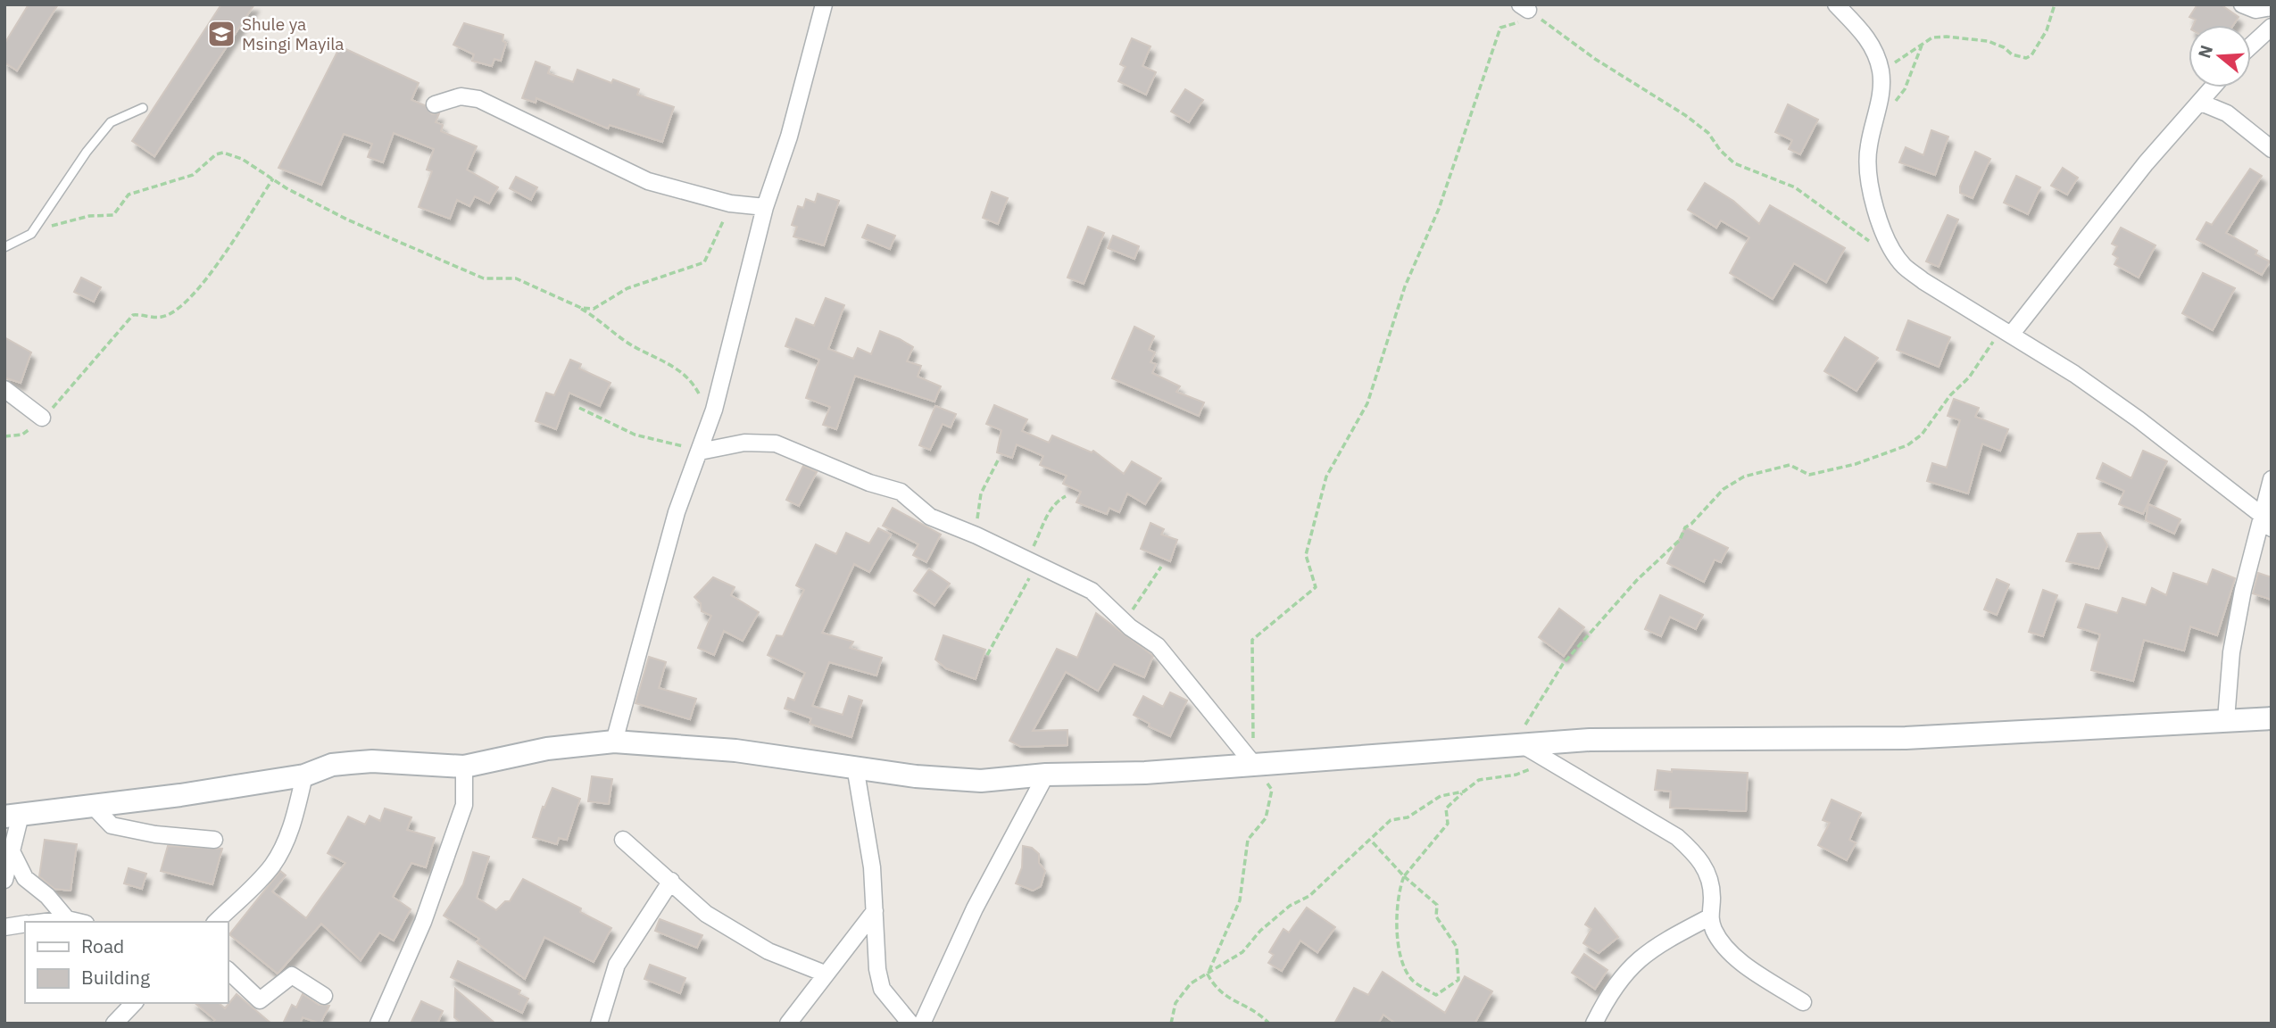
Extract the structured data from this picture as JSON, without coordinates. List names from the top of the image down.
{
  "places": {
    "school or university": ["Shule ya Msingi Mayila"]
  },
  "legend": ["Road", "Building"],
  "north": "left"
}
